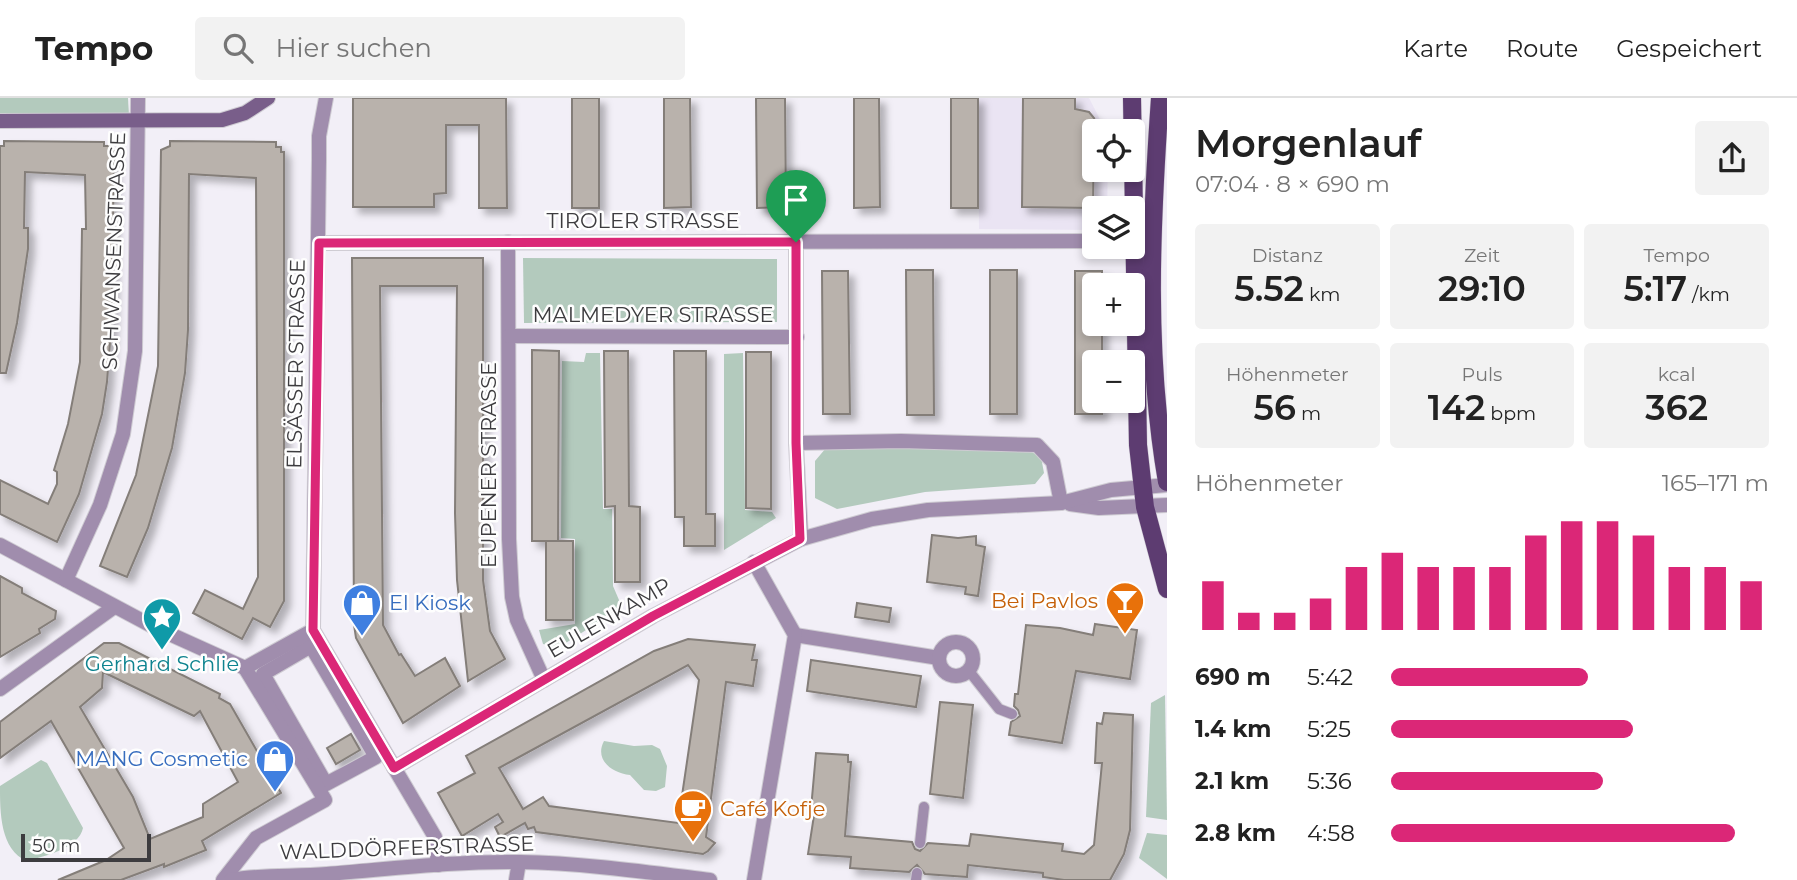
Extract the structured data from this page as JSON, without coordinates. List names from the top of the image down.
{
  "streets": {
    "street": [
      "TIROLER STRASSE",
      "SCHWANSENSTRASSE",
      "MALMEDYER STRASSE",
      "ELSÄSSER STRASSE",
      "EUPENER STRASSE",
      "EULENKAMP",
      "WALDDÖRFERSTRASSE"
    ]
  },
  "crossings": [
    ["TIROLER STRASSE", "ELSÄSSER STRASSE"],
    ["TIROLER STRASSE", "EUPENER STRASSE"],
    ["MALMEDYER STRASSE", "EUPENER STRASSE"],
    ["EUPENER STRASSE", "EULENKAMP"]
  ],
  "places": {
    "bar": ["Bei Pavlos"],
    "shop": ["El Kiosk", "MANG Cosmetic"],
    "place": ["Gerhard Schlie"],
    "cafe": ["Café Kofje"]
  },
  "scale_bar": "50 m",
  "page": {
    "header": "Tempo",
    "search": "Hier suchen",
    "nav": ["Karte", "Route", "Gespeichert"],
    "heading": ["Morgenlauf", "07:04 · 8 × 690 m"],
    "map_buttons": ["+", "−"],
    "stats": [
      ["Distanz", "5.52 km"],
      ["Zeit", "29:10"],
      ["Tempo", "5:17 /km"],
      ["Höhenmeter", "56 m"],
      ["Puls", "142 bpm"],
      ["kcal", "362"]
    ],
    "chart": ["Höhenmeter", "165–171 m"],
    "list": [
      {
        "name": "690 m",
        "note": "5:42"
      },
      {
        "name": "1.4 km",
        "note": "5:25"
      },
      {
        "name": "2.1 km",
        "note": "5:36"
      },
      {
        "name": "2.8 km",
        "note": "4:58"
      }
    ],
    "scale": "50 m"
  }
}
